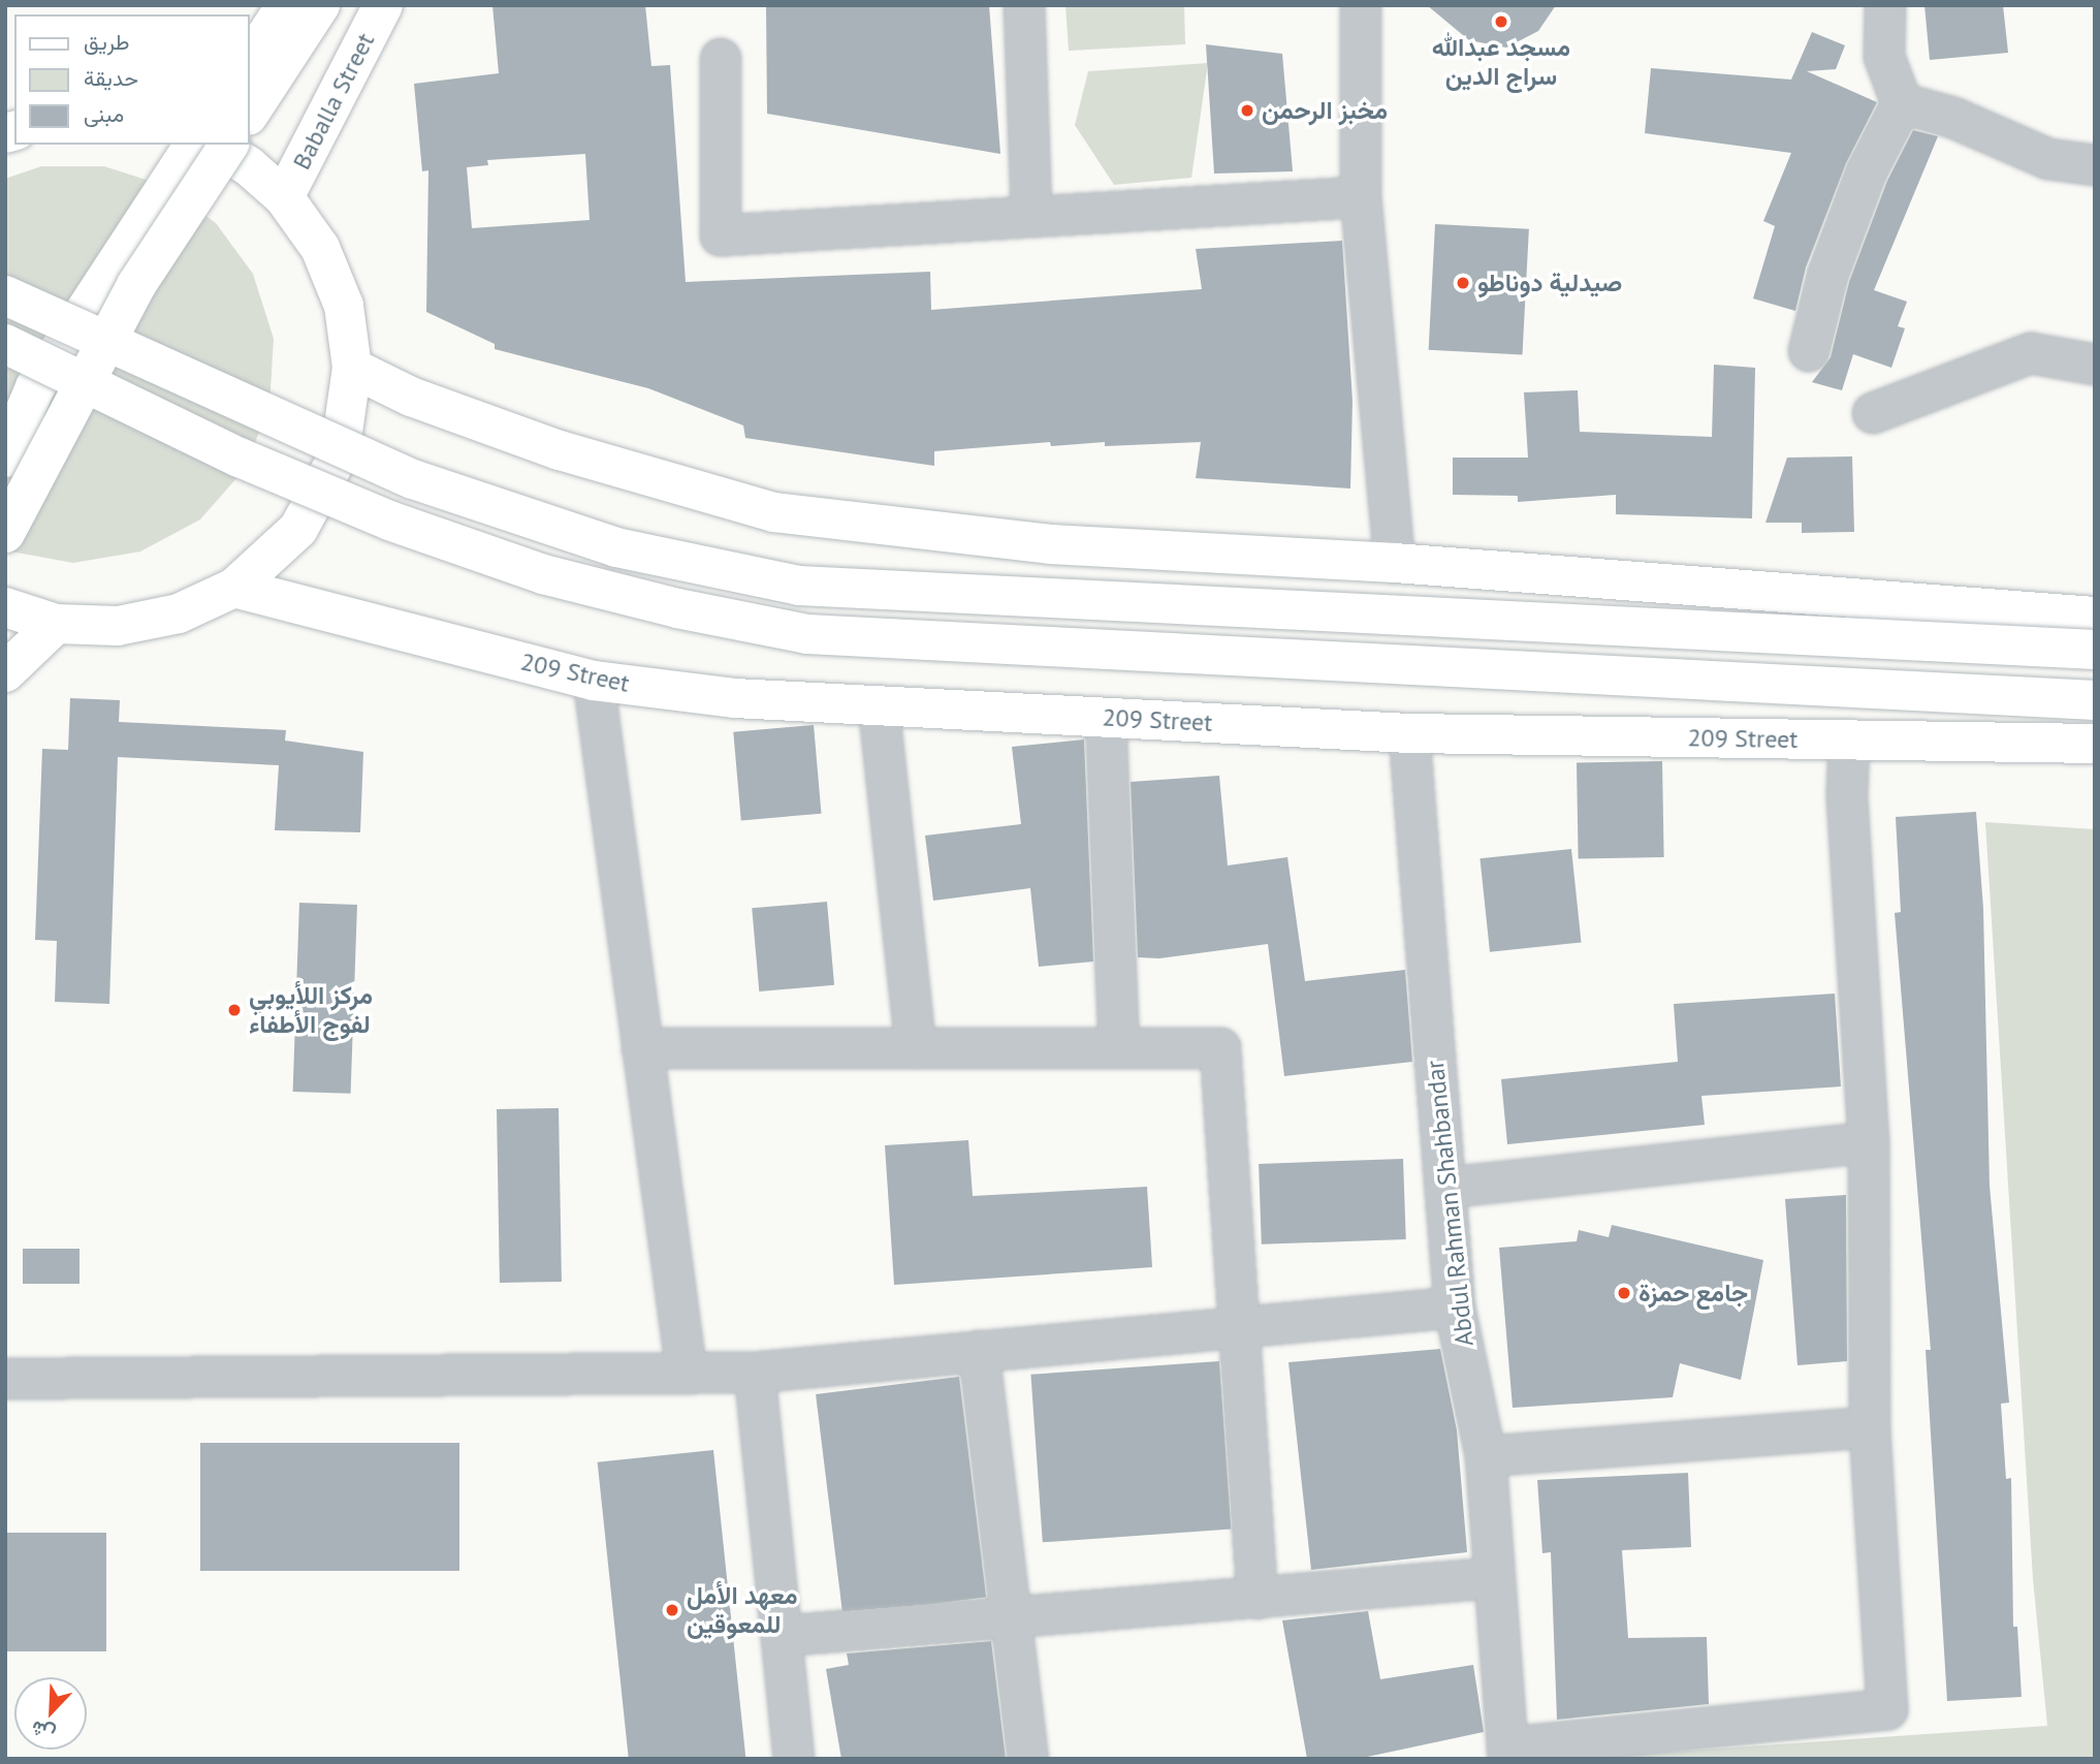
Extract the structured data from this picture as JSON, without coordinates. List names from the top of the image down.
{
  "streets": {
    "main road": ["Baballa Street", "209 Street"],
    "street": ["Abdul Rahman Shahbandar"]
  },
  "crossings": [
    ["209 Street", "Abdul Rahman Shahbandar"]
  ],
  "places": [
    "مسجد عبدالله سراج الدين",
    "مخبز الرحمن",
    "صيدلية دوناطو",
    "مركز اللأيوبي لفوج الأطفاء",
    "جامع حمزة",
    "معهد الأمل للمعوقين"
  ],
  "legend": ["طريق", "حديقة", "مبنى"],
  "north": "bottom left"
}
